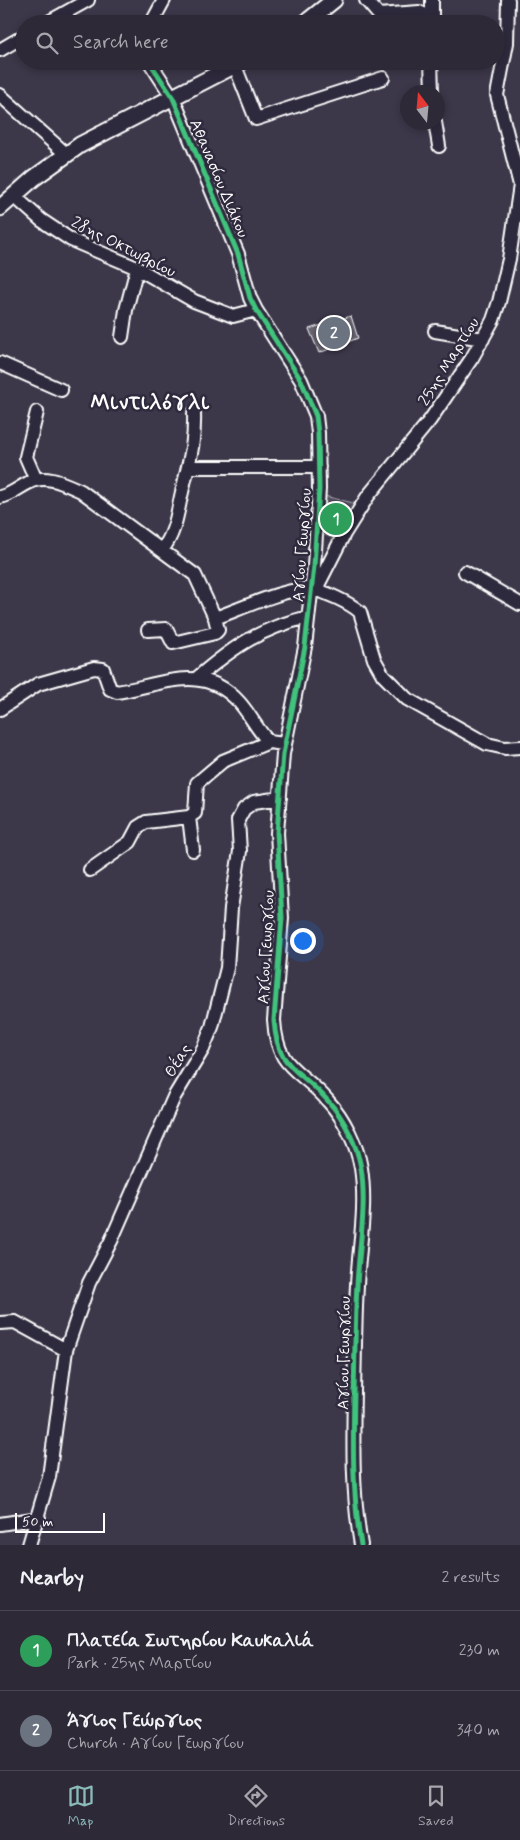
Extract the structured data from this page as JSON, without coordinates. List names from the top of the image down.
{
  "streets": {
    "street": [
      "Αθανασίου Διάκου",
      "28ης Οκτωβρίου",
      "25ης Μαρτίου",
      "Αγίου Γεωργίου",
      "Θέας"
    ]
  },
  "crossings": [
    ["Αθανασίου Διάκου", "28ης Οκτωβρίου"],
    ["Αθανασίου Διάκου", "Αγίου Γεωργίου"],
    ["28ης Οκτωβρίου", "Αγίου Γεωργίου"],
    ["25ης Μαρτίου", "Αγίου Γεωργίου"],
    ["Αγίου Γεωργίου", "Θέας"]
  ],
  "districts": ["Μιντιλόγλι"],
  "scale_bar": "50 m",
  "north": "top",
  "page": {
    "search": "Search here",
    "pins": ["2", "1"],
    "scale": "50 m",
    "heading": ["Nearby", "2 results"],
    "list": [
      {
        "mark": "1",
        "name": "Πλατεία Σωτηρίου Καυκαλιά",
        "note": "Park · 25ης Μαρτίου",
        "value": "230 m"
      },
      {
        "mark": "2",
        "name": "Άγιος Γεώργιος",
        "note": "Church · Αγίου Γεωργίου",
        "value": "340 m"
      }
    ],
    "nav": ["Map", "Directions", "Saved"]
  }
}
